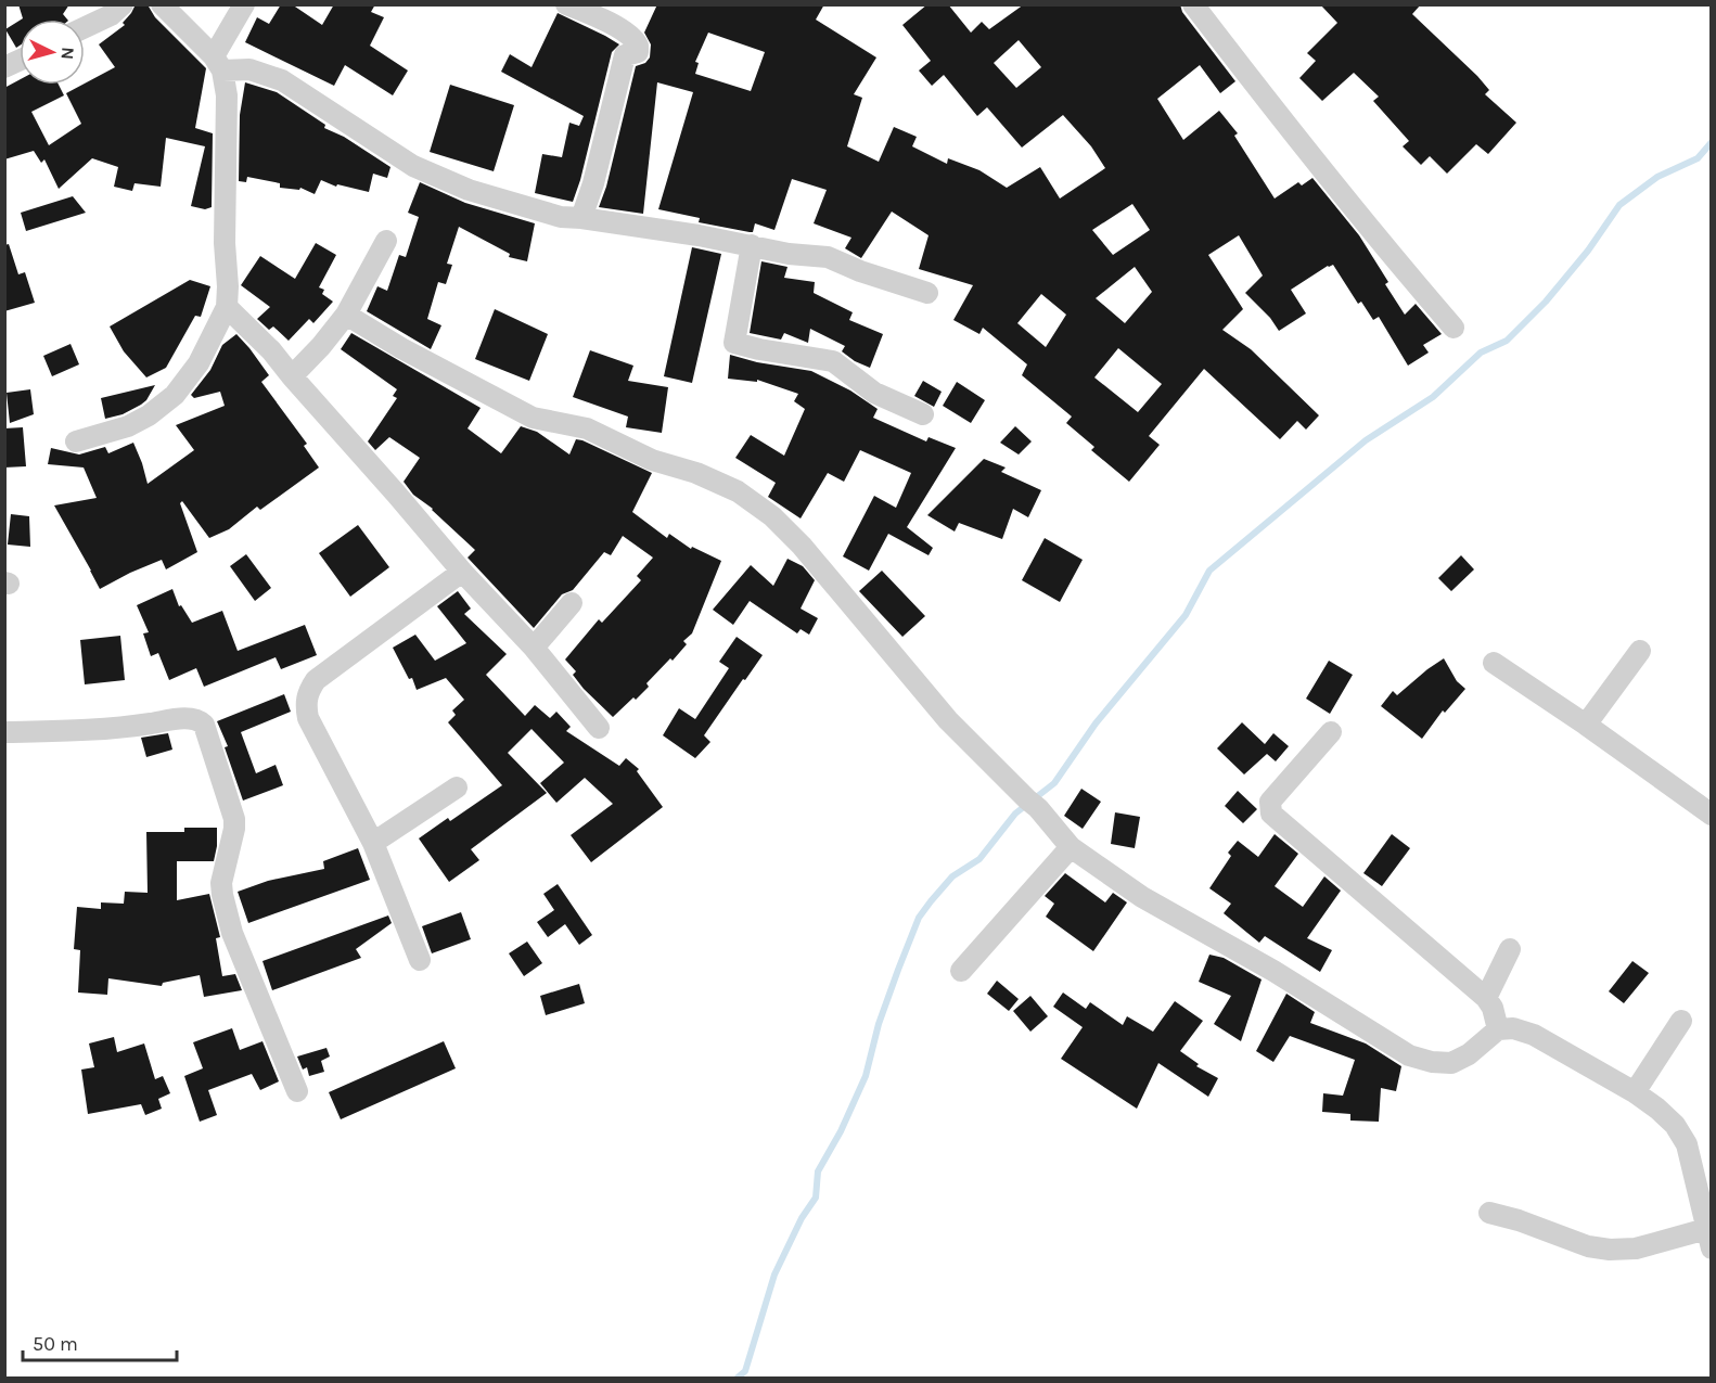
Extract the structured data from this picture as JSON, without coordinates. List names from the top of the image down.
{
  "scale_bar": "50 m",
  "north": "right"
}
